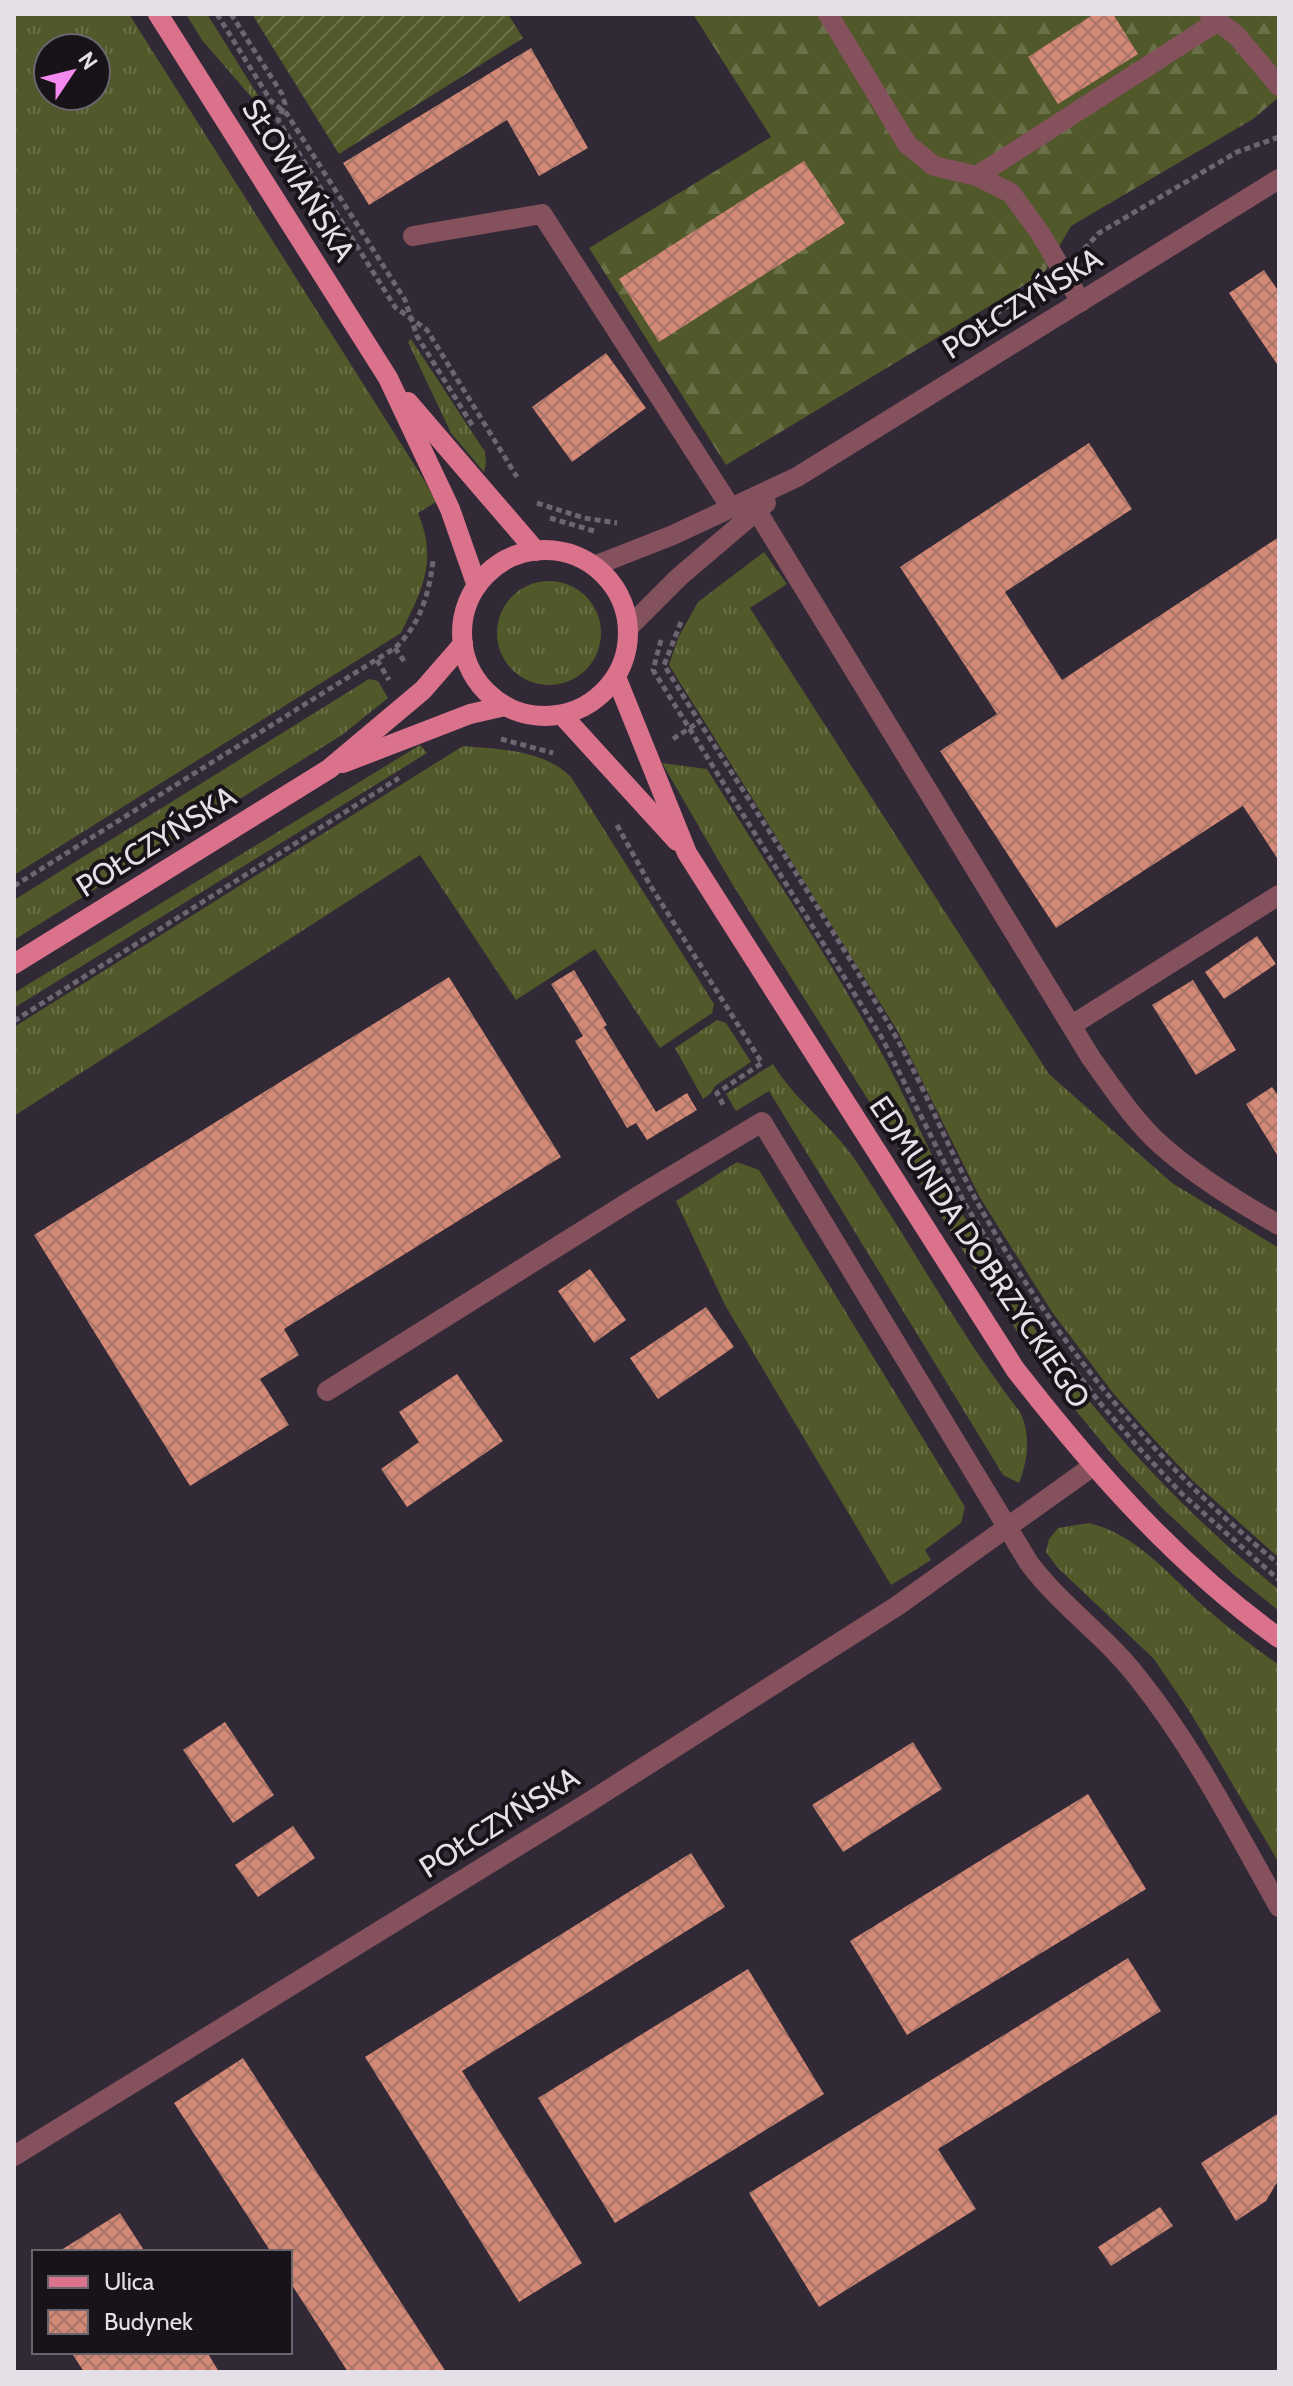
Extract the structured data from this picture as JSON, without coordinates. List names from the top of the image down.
{
  "streets": {
    "main road": ["SŁOWIAŃSKA", "POŁCZYŃSKA", "EDMUNDA DOBRZYCKIEGO"]
  },
  "crossings": [
    ["SŁOWIAŃSKA", "POŁCZYŃSKA"],
    ["SŁOWIAŃSKA", "EDMUNDA DOBRZYCKIEGO"],
    ["POŁCZYŃSKA", "EDMUNDA DOBRZYCKIEGO"]
  ],
  "legend": ["Ulica", "Budynek"],
  "north": "top right"
}
